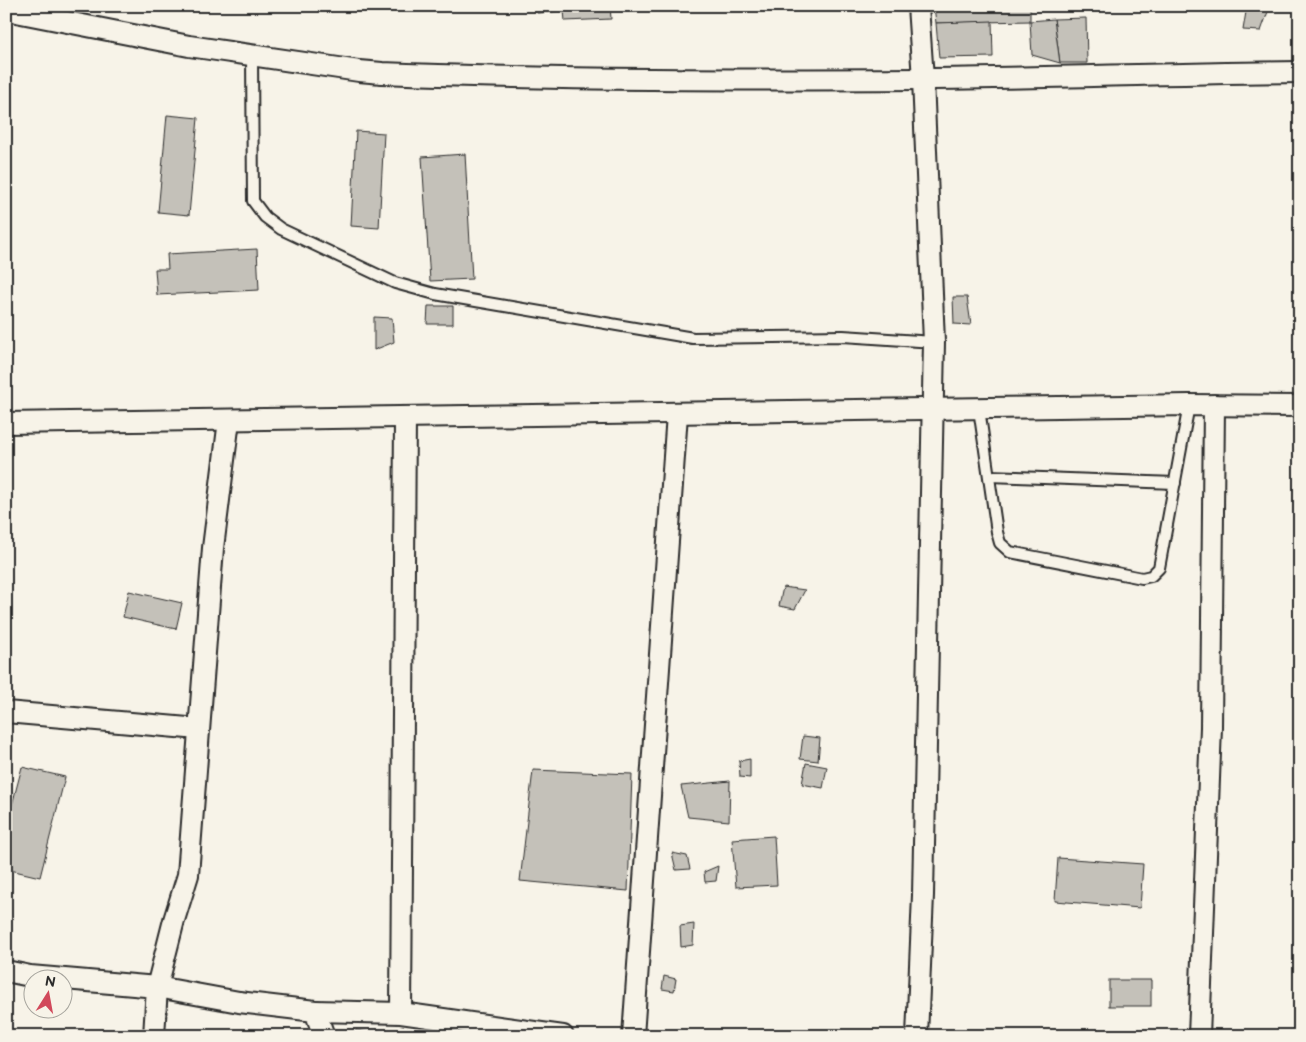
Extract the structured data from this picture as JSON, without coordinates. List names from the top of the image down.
{
  "north": "top"
}
